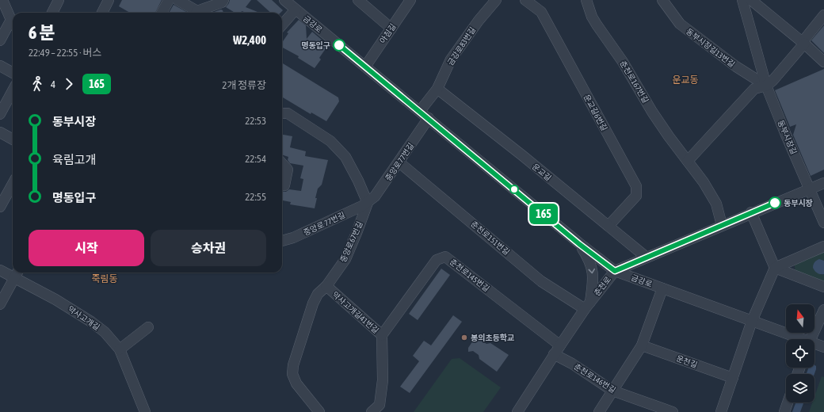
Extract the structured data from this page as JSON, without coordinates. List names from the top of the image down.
{
  "streets": {
    "street": [
      "금강로",
      "아침길",
      "금강로83번길",
      "동부시장길13번길",
      "춘천로167번길",
      "운교길6번길",
      "동부시장길",
      "중앙로77번길",
      "운교길",
      "중앙로 77번길",
      "춘천로151번길",
      "중앙로67번길",
      "춘천로145번길",
      "춘천로",
      "약사고개길41번길",
      "약사고개길",
      "운천길",
      "춘천로146번길"
    ]
  },
  "crossings": [
    ["금강로", "아침길"],
    ["금강로", "금강로83번길"],
    ["금강로", "중앙로77번길"],
    ["금강로", "춘천로"],
    ["금강로83번길", "운교길"],
    ["동부시장길13번길", "동부시장길"],
    ["춘천로167번길", "춘천로"],
    ["운교길6번길", "운교길"],
    ["동부시장길", "춘천로"],
    ["중앙로77번길", "중앙로 77번길"],
    ["중앙로77번길", "춘천로151번길"],
    ["중앙로77번길", "중앙로67번길"],
    ["운교길", "춘천로"],
    ["중앙로 77번길", "중앙로67번길"],
    ["춘천로151번길", "춘천로"],
    ["중앙로67번길", "약사고개길41번길"],
    ["춘천로145번길", "춘천로"],
    ["춘천로145번길", "약사고개길41번길"],
    ["춘천로", "춘천로146번길"]
  ],
  "districts": ["운교동", "죽림동"],
  "places": ["명동입구", "동부시장", "봉의초등학교"],
  "lines": ["bus line 165"],
  "north": "top",
  "page": {
    "on_map": "165",
    "heading": ["6 분", "22:49 – 22:55 · 버스", "₩2,400"],
    "legs": ["4", "165", "2개 정류장"],
    "list": [
      {
        "name": "동부시장",
        "value": "22:53"
      },
      {
        "name": "육림고개",
        "value": "22:54"
      },
      {
        "name": "명동입구",
        "value": "22:55"
      }
    ],
    "buttons": ["시작", "승차권"]
  }
}
